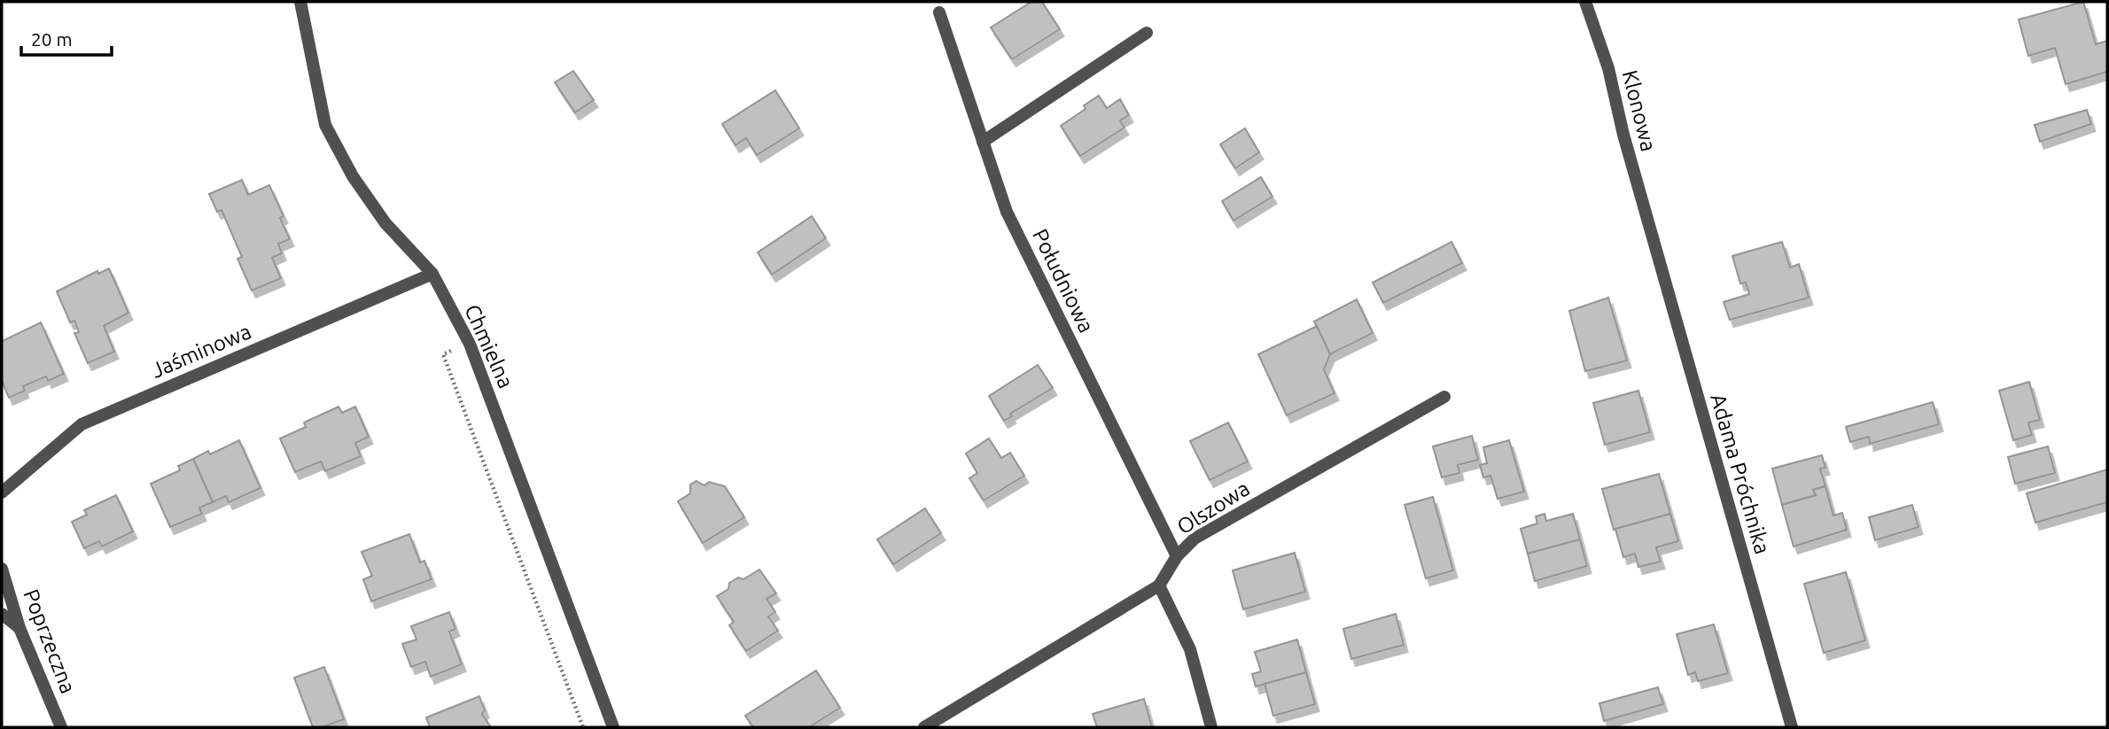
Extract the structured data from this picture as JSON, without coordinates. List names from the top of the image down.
{
  "streets": {
    "street": [
      "Klonowa",
      "Południowa",
      "Chmielna",
      "Jaśminowa",
      "Adama Próchnika",
      "Olszowa",
      "Poprzeczna"
    ]
  },
  "crossings": [
    ["Klonowa", "Adama Próchnika"],
    ["Południowa", "Olszowa"],
    ["Chmielna", "Jaśminowa"]
  ],
  "scale_bar": "20 m"
}
